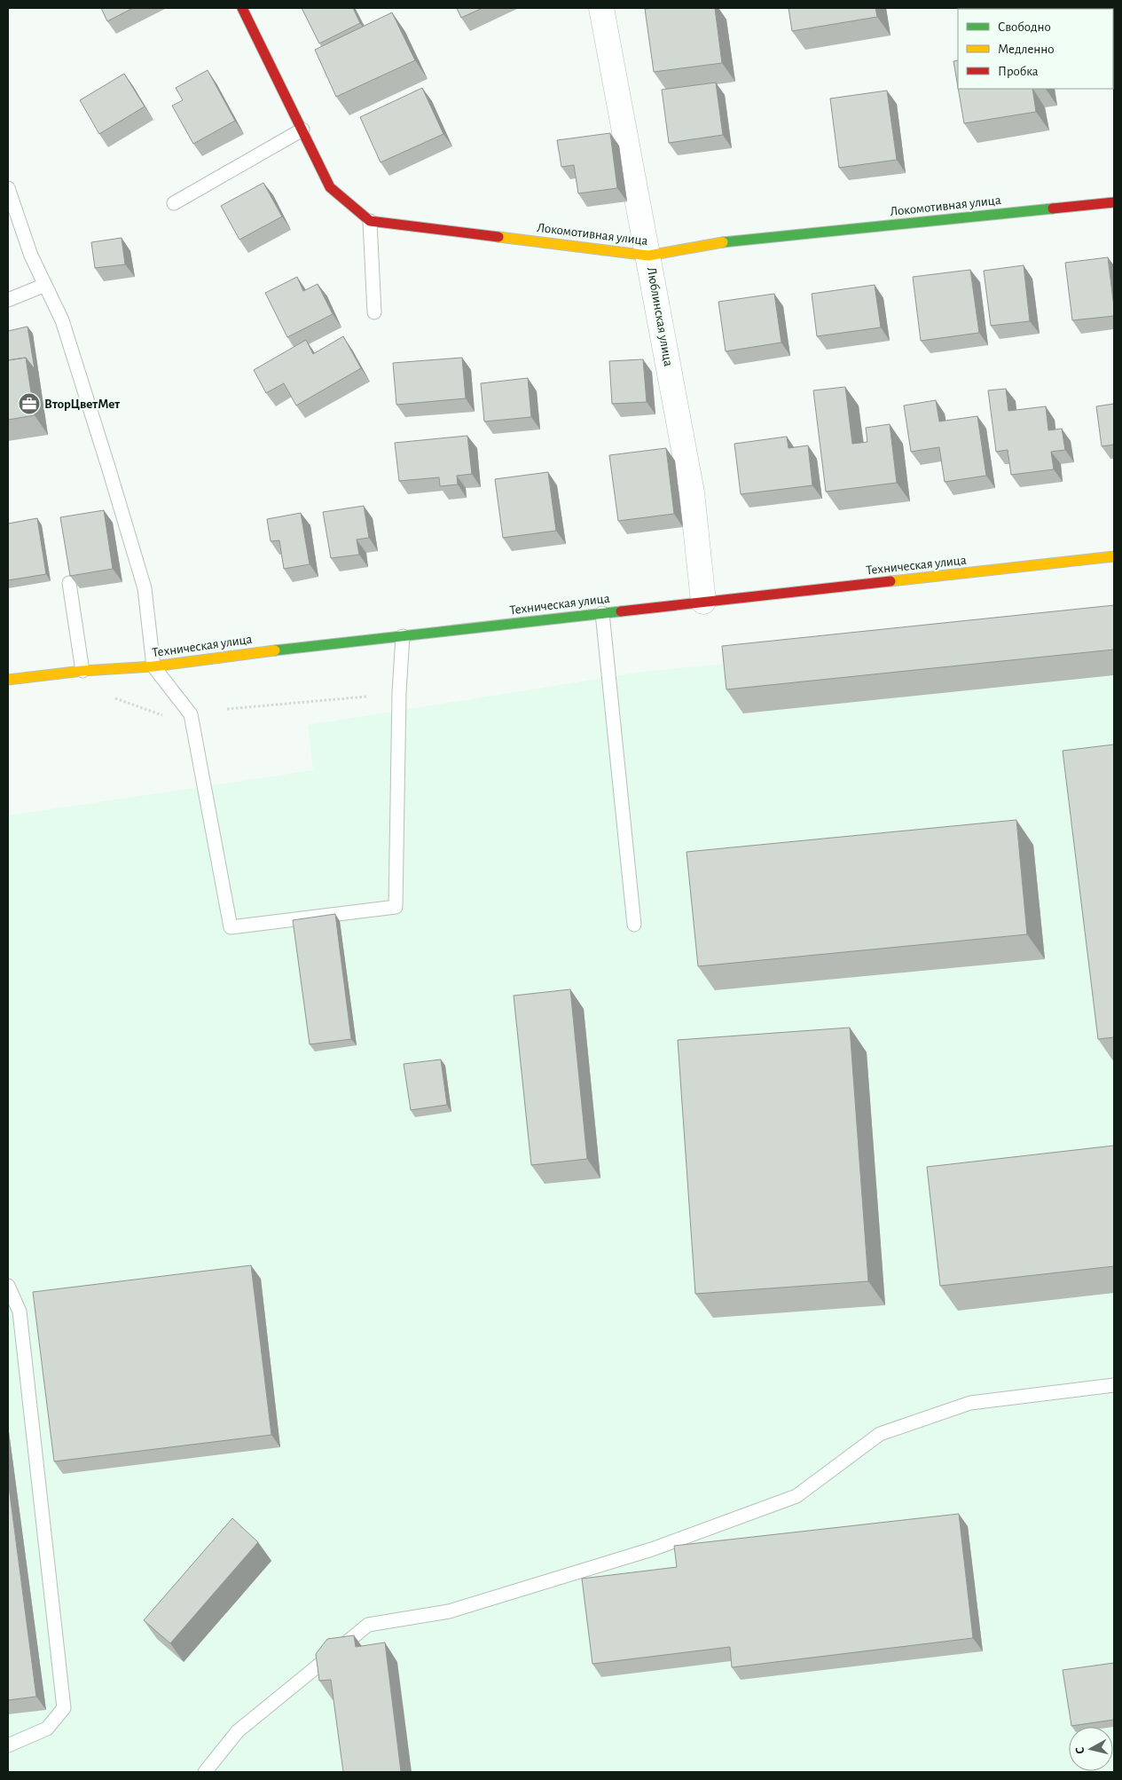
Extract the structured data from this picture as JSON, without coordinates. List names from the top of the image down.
{
  "streets": {
    "street": ["Локомотивная улица", "Люблинская улица", "Техническая улица"]
  },
  "crossings": [
    ["Локомотивная улица", "Люблинская улица"],
    ["Люблинская улица", "Техническая улица"]
  ],
  "places": {
    "office": ["ВторЦветМет"]
  },
  "legend": ["Свободно", "Медленно", "Пробка"],
  "north": "left"
}
